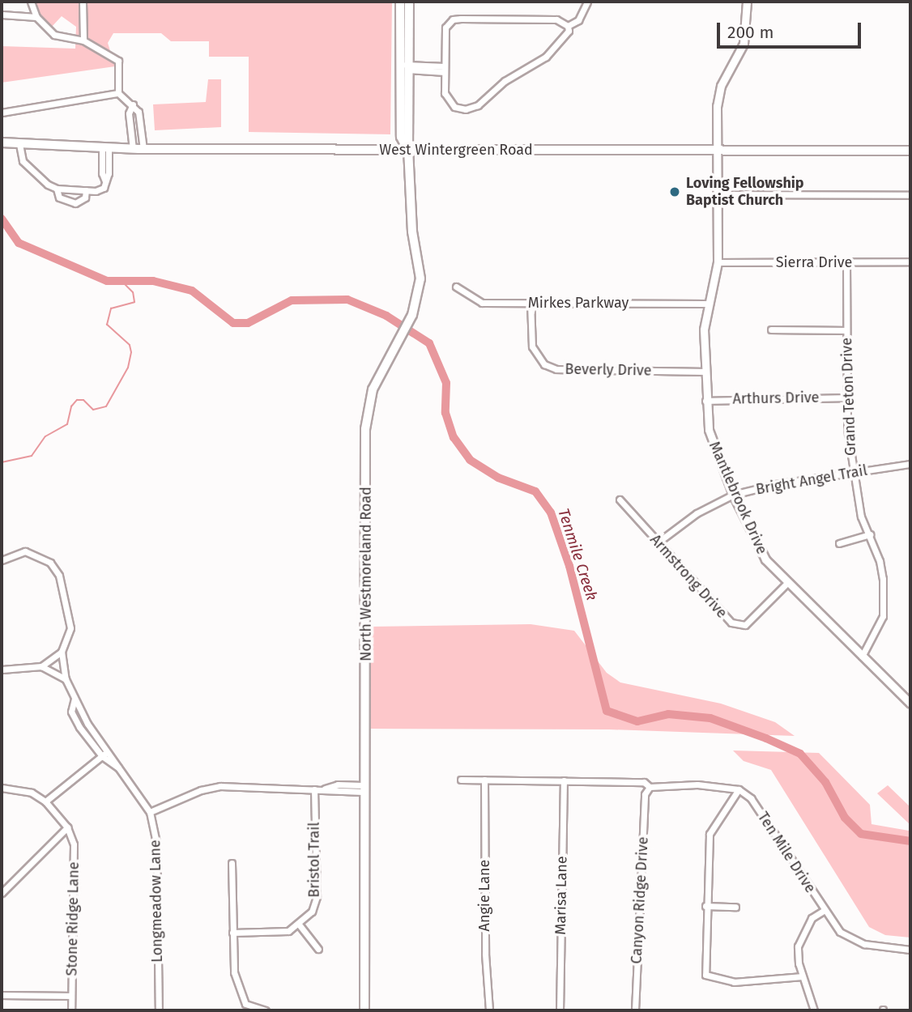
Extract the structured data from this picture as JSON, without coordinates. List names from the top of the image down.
{
  "streets": {
    "main road": ["West Wintergreen Road", "North Westmoreland Road"],
    "street": [
      "Sierra Drive",
      "Mirkes Parkway",
      "Beverly Drive",
      "Grand Teton Drive",
      "Arthurs Drive",
      "Bright Angel Trail",
      "Mantlebrook Drive",
      "Armstrong Drive",
      "Ten Mile Drive",
      "Bristol Trail",
      "Angie Lane",
      "Marisa Lane",
      "Canyon Ridge Drive",
      "Longmeadow Lane",
      "Stone Ridge Lane"
    ]
  },
  "crossings": [
    ["West Wintergreen Road", "Mantlebrook Drive"],
    ["West Wintergreen Road", "North Westmoreland Road"],
    ["Sierra Drive", "Grand Teton Drive"],
    ["Sierra Drive", "Mantlebrook Drive"],
    ["Mirkes Parkway", "Beverly Drive"],
    ["Mirkes Parkway", "Mantlebrook Drive"],
    ["Beverly Drive", "Mantlebrook Drive"],
    ["Grand Teton Drive", "Arthurs Drive"],
    ["Grand Teton Drive", "Bright Angel Trail"],
    ["Grand Teton Drive", "Mantlebrook Drive"],
    ["Arthurs Drive", "Mantlebrook Drive"],
    ["Bright Angel Trail", "Mantlebrook Drive"],
    ["Bright Angel Trail", "Armstrong Drive"],
    ["Mantlebrook Drive", "Armstrong Drive"]
  ],
  "water": ["Tenmile Creek"],
  "places": ["Loving Fellowship Baptist Church"],
  "scale_bar": "200 m"
}
